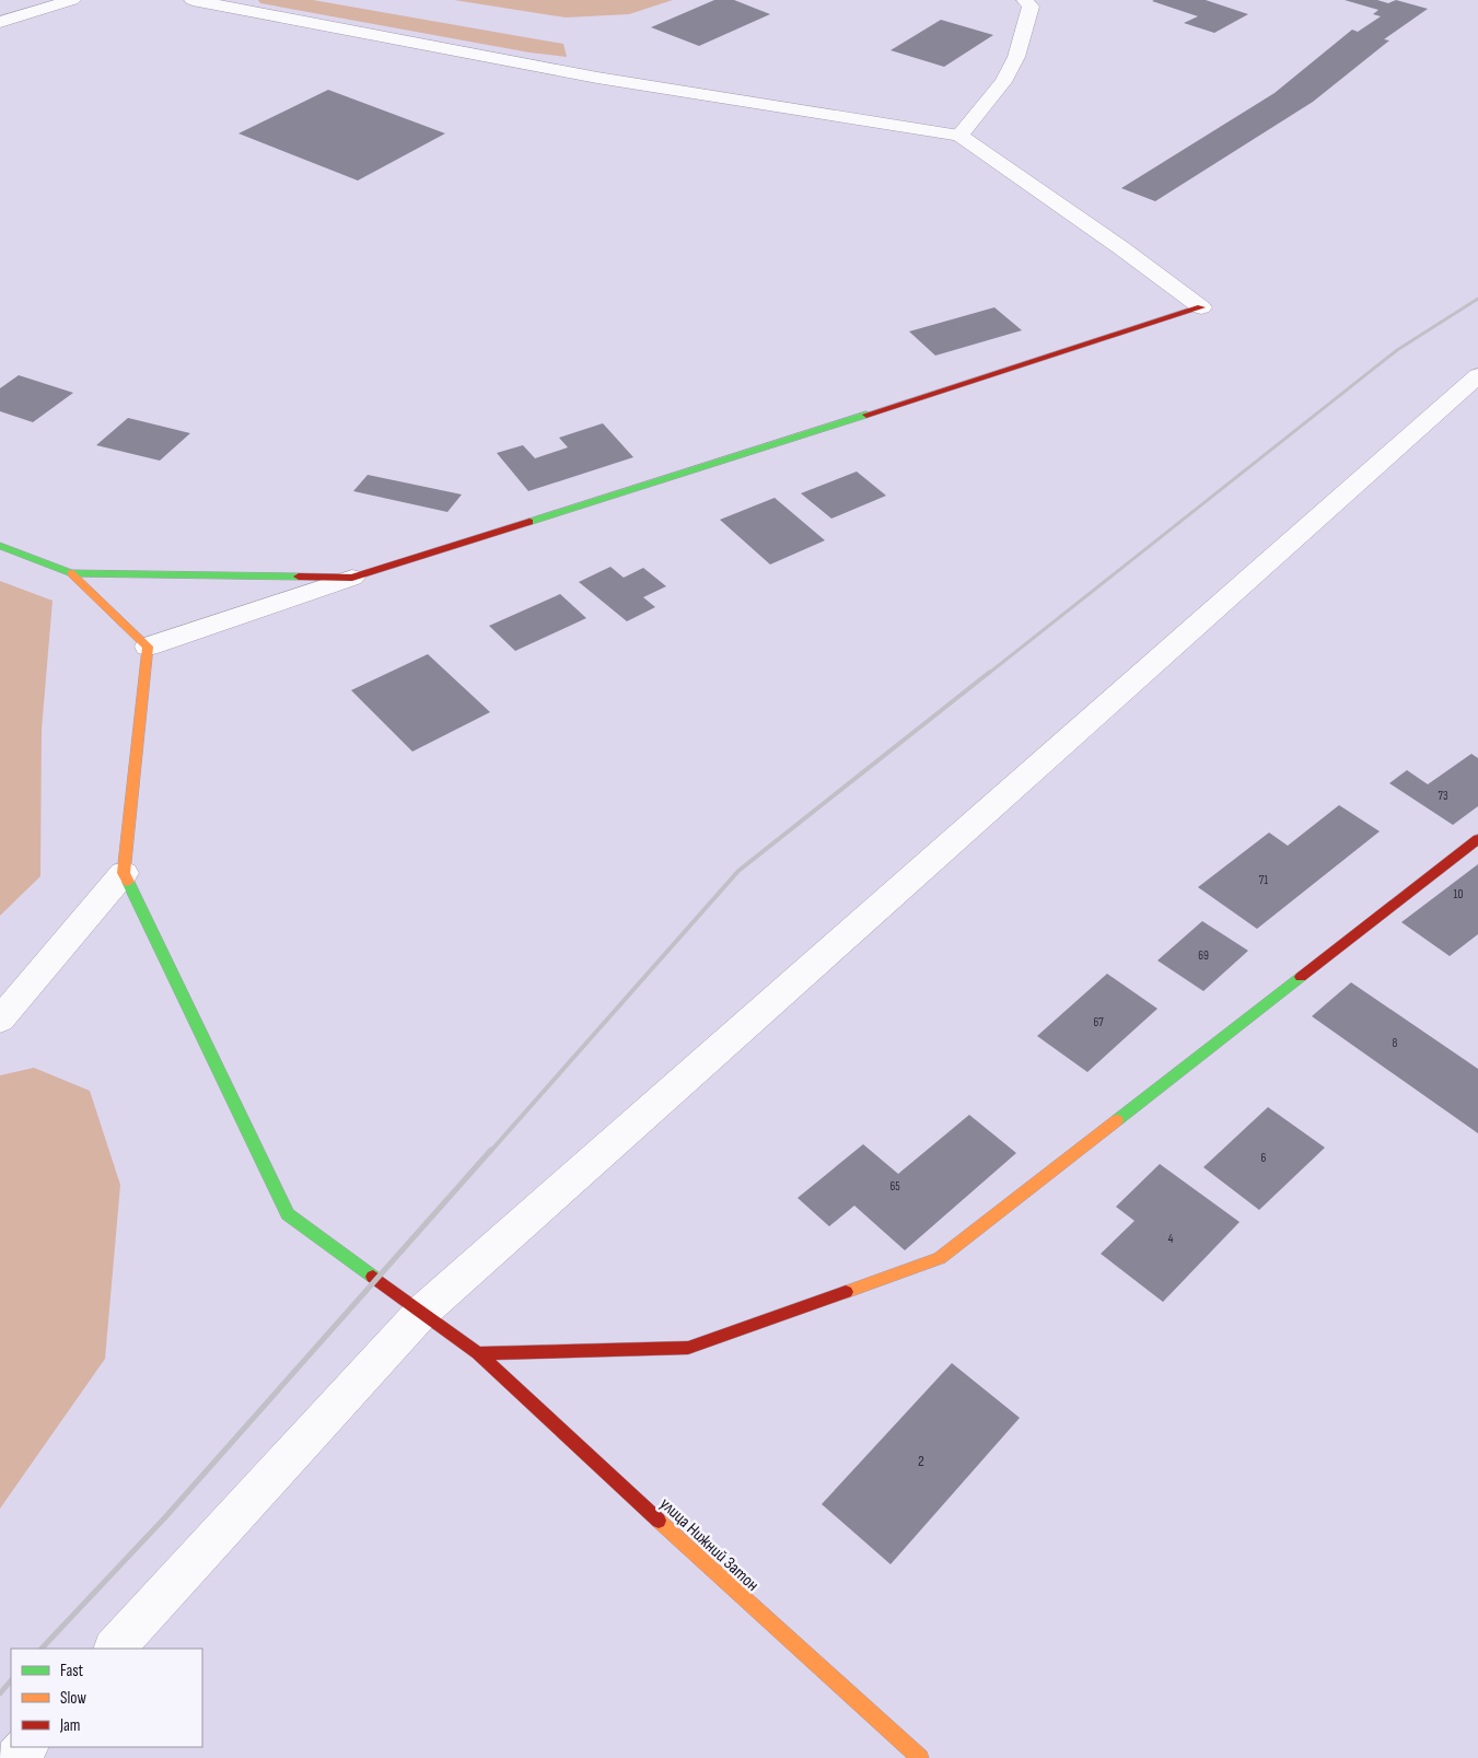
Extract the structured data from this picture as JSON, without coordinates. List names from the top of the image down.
{
  "streets": {
    "street": ["улица Нижний Затон"]
  },
  "house_numbers": [
    "73",
    "71",
    "10",
    "69",
    "67",
    "8",
    "6",
    "65",
    "4",
    "2"
  ],
  "legend": ["Fast", "Slow", "Jam"]
}
